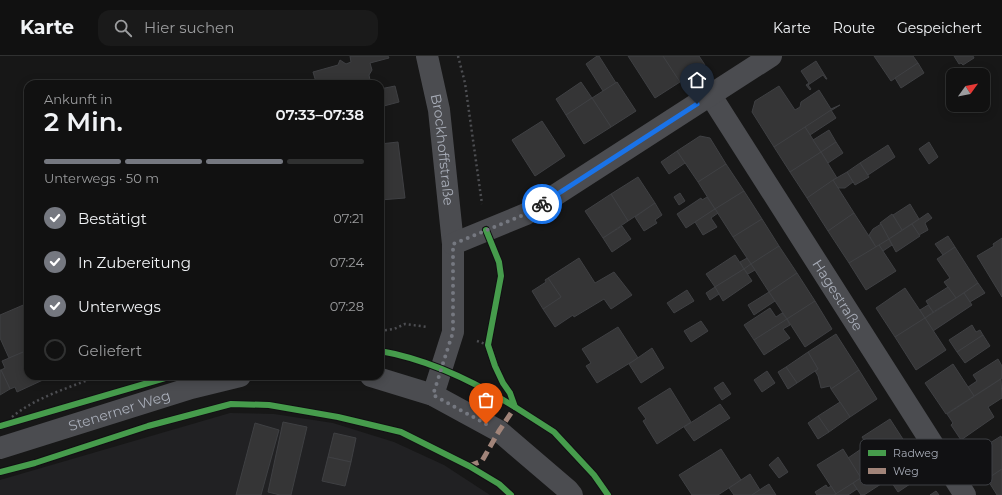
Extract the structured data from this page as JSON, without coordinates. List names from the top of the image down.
{
  "streets": {
    "street": ["Brockhoffstraße", "Hagestraße", "Stenerner Weg"]
  },
  "legend": ["Radweg", "Weg"],
  "north": "top right",
  "page": {
    "header": "Karte",
    "search": "Hier suchen",
    "nav": ["Karte", "Route", "Gespeichert"],
    "heading": ["2 Min.", "Ankunft in", "07:33–07:38"],
    "bar": "Unterwegs · 50 m",
    "list": [
      ["Bestätigt", "07:21"],
      ["In Zubereitung", "07:24"],
      ["Unterwegs", "07:28"],
      "Geliefert"
    ]
  }
}
